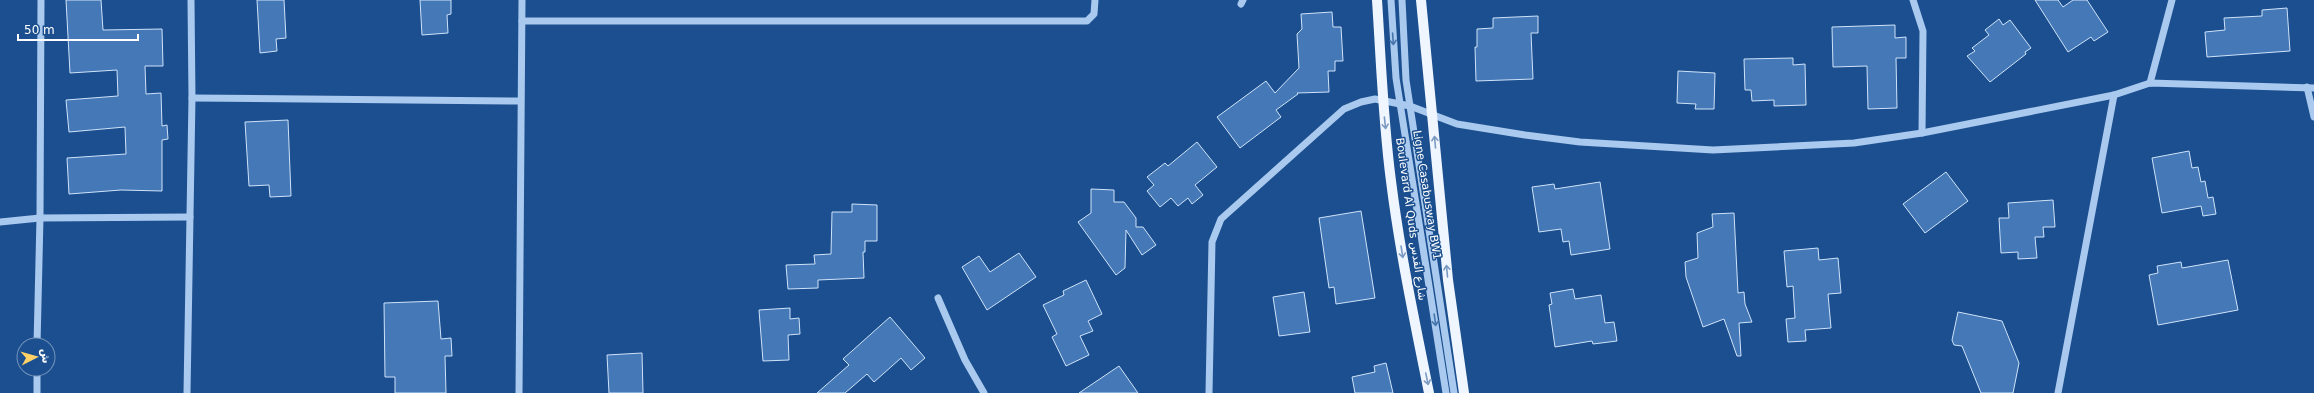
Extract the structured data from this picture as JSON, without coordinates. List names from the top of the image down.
{
  "streets": {
    "main road": ["Boulevard Al Quds شارع القدس"],
    "street": ["Ligne Casabusway BW1"]
  },
  "scale_bar": "50 m",
  "north": "right"
}
